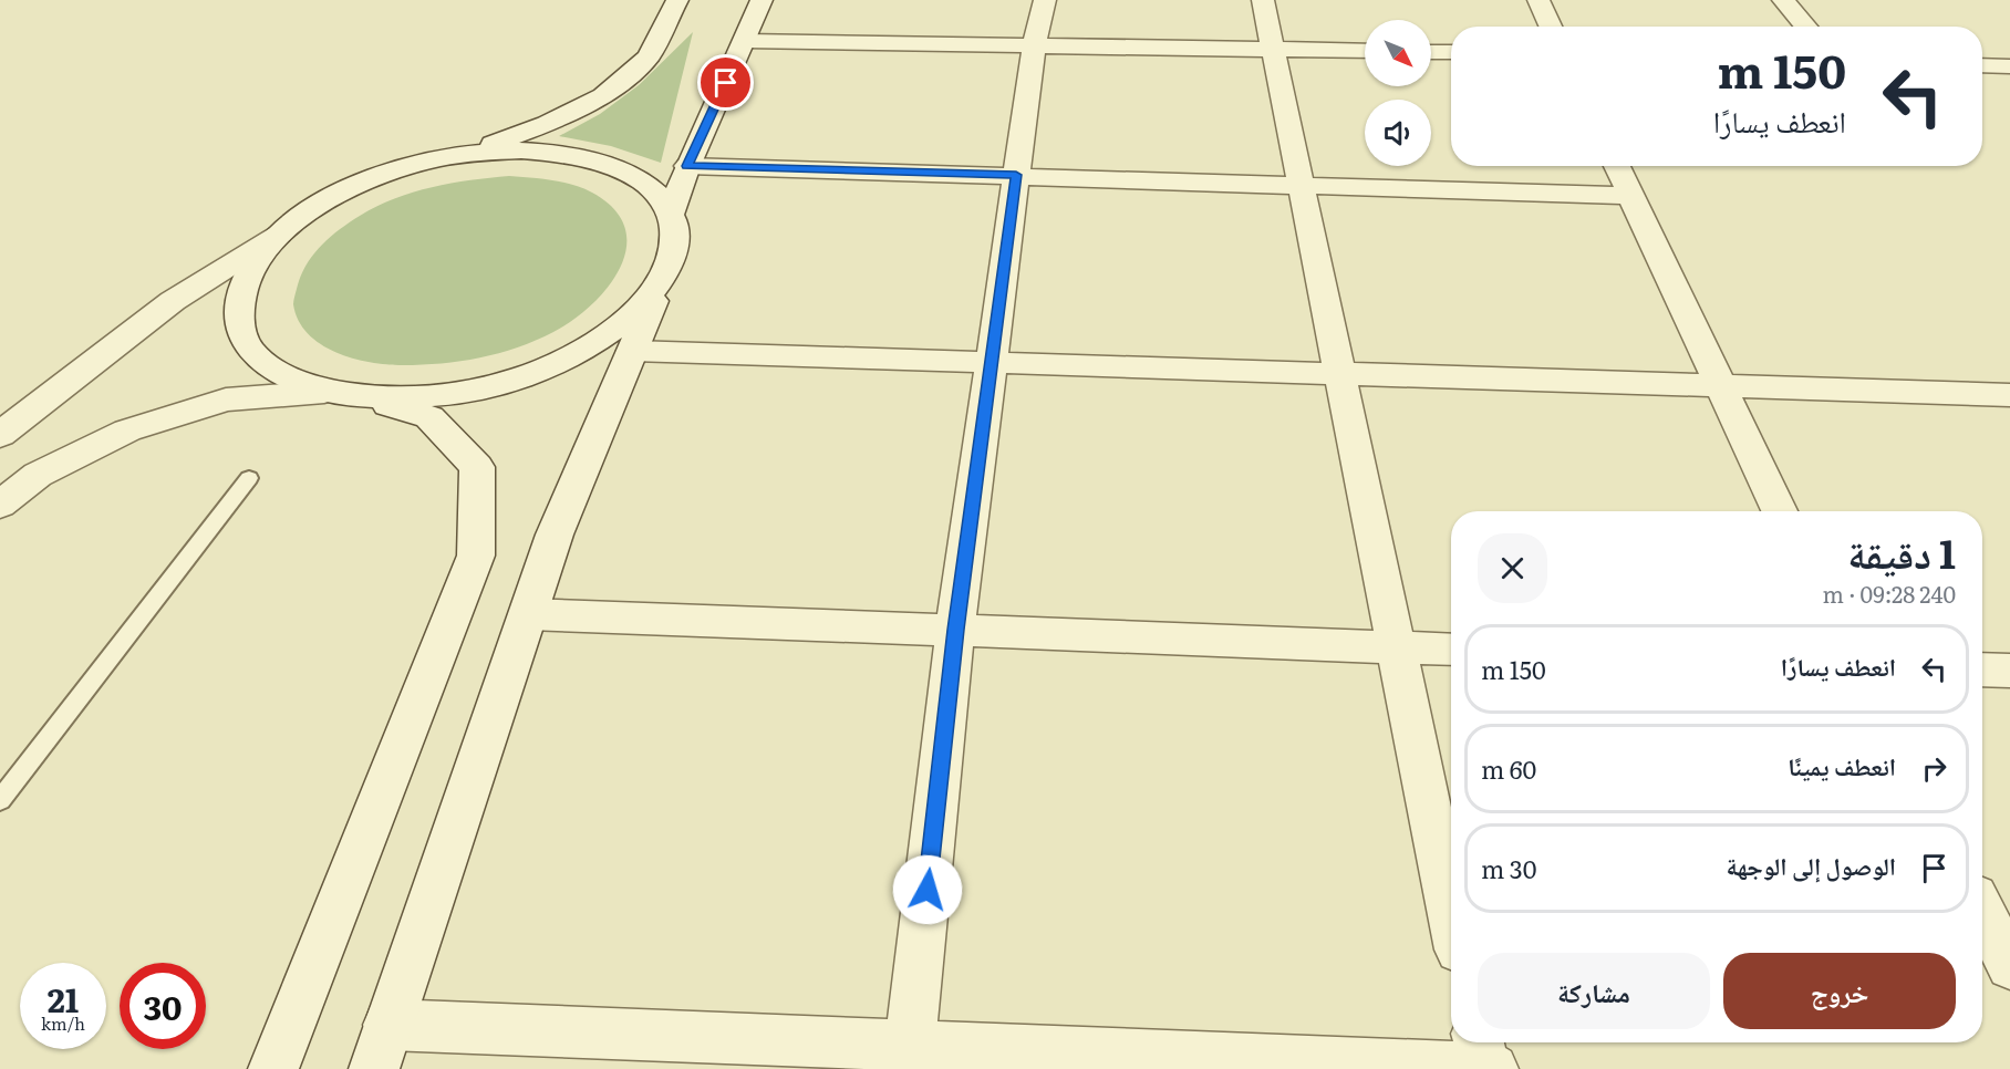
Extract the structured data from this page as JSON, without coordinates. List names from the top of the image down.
{
  "north": "bottom right",
  "page": {
    "turn": ["150 m", "انعطف يسارًا"],
    "heading": ["1 دقيقة", "240 m · 09:28"],
    "list": [
      {
        "name": "انعطف يسارًا",
        "value": "150 m"
      },
      {
        "name": "انعطف يمينًا",
        "value": "60 m"
      },
      {
        "name": "الوصول إلى الوجهة",
        "value": "30 m"
      }
    ],
    "buttons": ["خروج", "مشاركة"],
    "speed": "21 km/h",
    "limit": "30"
  }
}
